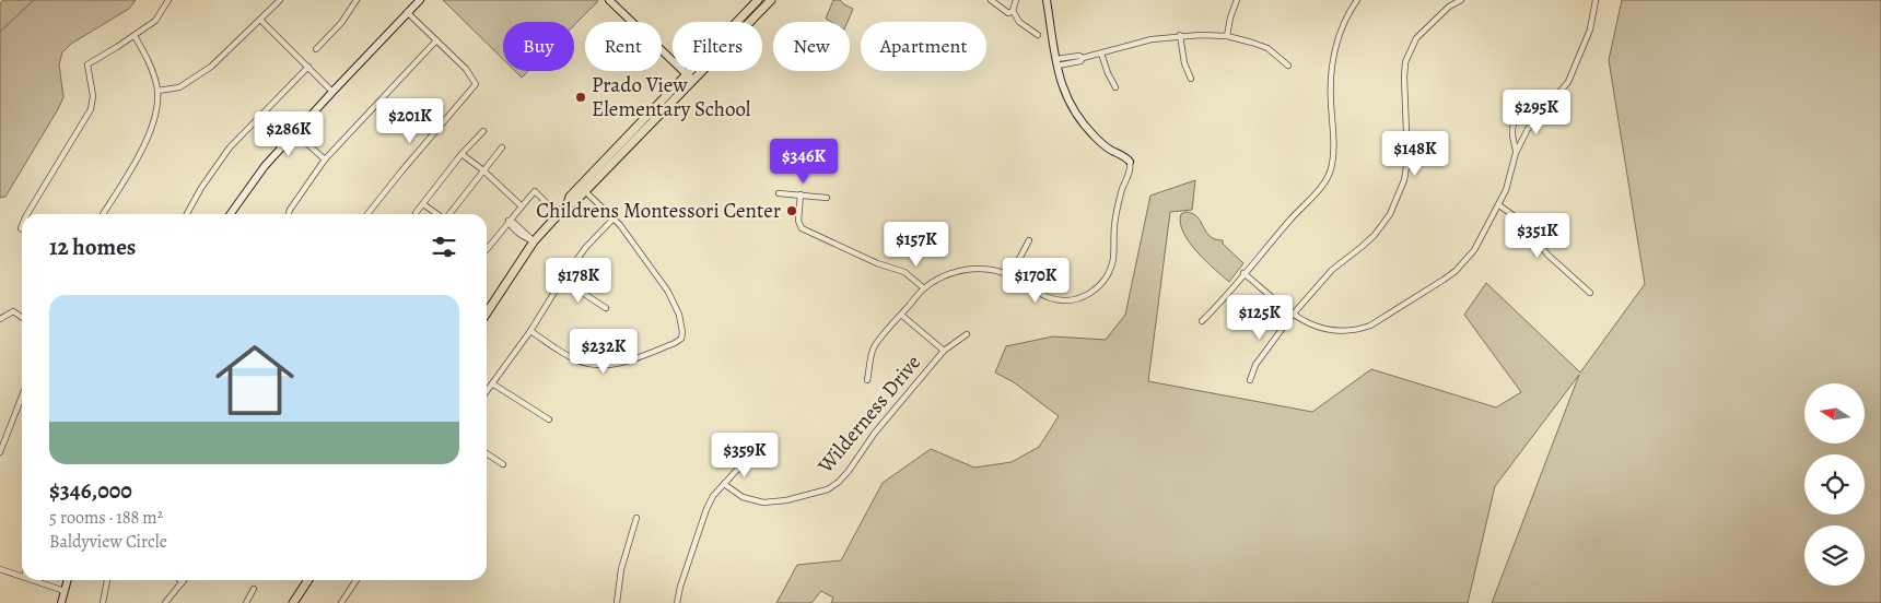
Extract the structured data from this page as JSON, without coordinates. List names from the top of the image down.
{
  "streets": {
    "street": ["Wilderness Drive"]
  },
  "places": ["Prado View Elementary School", "Childrens Montessori Center"],
  "north": "left",
  "page": {
    "chip": [
      "Buy",
      "Rent",
      "Filters",
      "New",
      "Apartment"
    ],
    "price": [
      "$295K",
      "$201K",
      "$286K",
      "$148K",
      "$346K",
      "$351K",
      "$157K",
      "$178K",
      "$170K",
      "$125K",
      "$232K",
      "$359K"
    ],
    "heading": "12 homes",
    "list": [
      {
        "name": "$346,000",
        "note": "5 rooms · 188 m² · Baldyview Circle"
      }
    ]
  }
}
